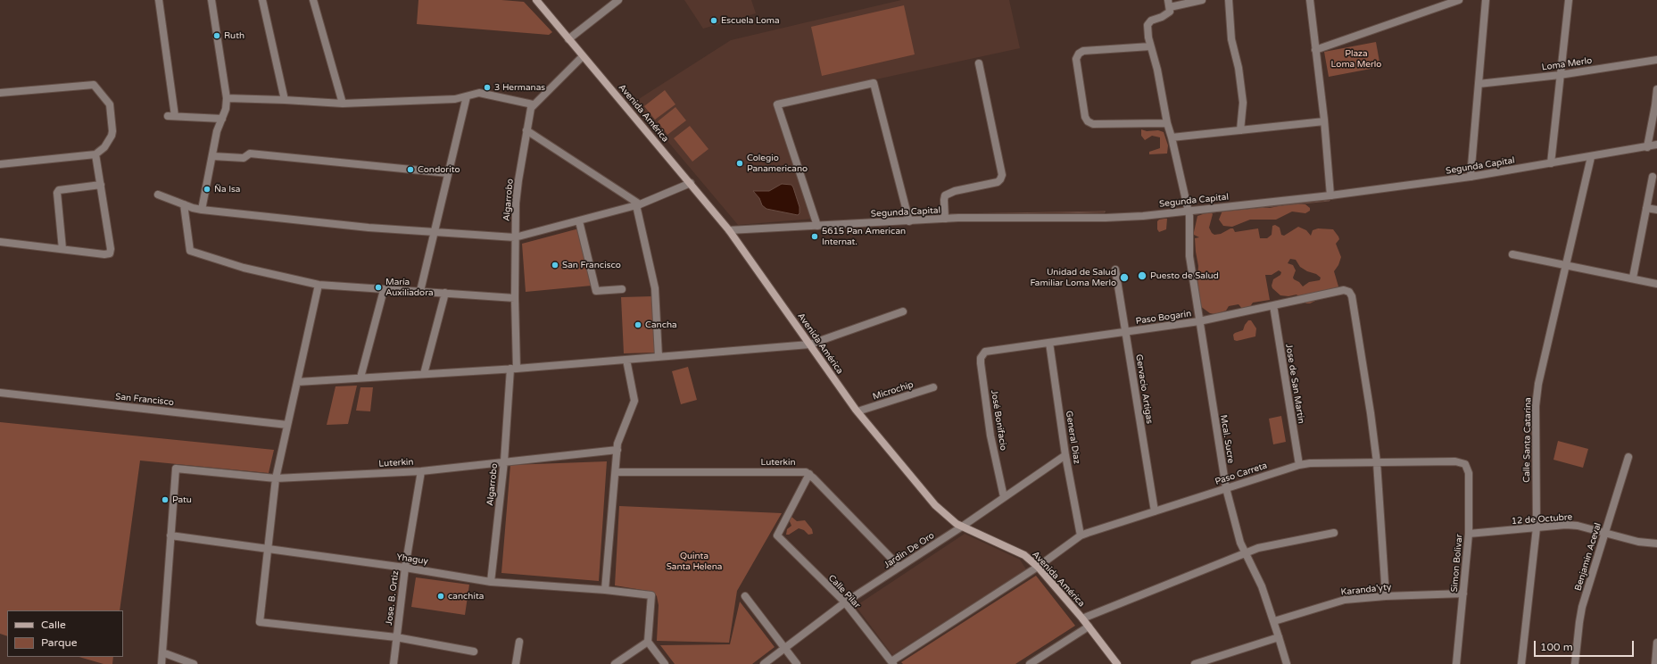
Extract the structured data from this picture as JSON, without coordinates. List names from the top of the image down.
{
  "streets": {
    "main road": ["Avenida América"],
    "street": [
      "Loma Merlo",
      "Segunda Capital",
      "Algarrobo",
      "Paso Bogarin",
      "Jose de San Martin",
      "Gervacio Artigas",
      "Microchip",
      "San Francisco",
      "José Bonifacio",
      "General Díaz",
      "Mcal. Sucre",
      "Calle Santa Catarina",
      "Luterkin",
      "Paso Carreta",
      "12 de Octubre",
      "Jardin De Oro",
      "Benjamin Aceval",
      "Yhaguy",
      "Simon Bolivar",
      "Karanda'yty",
      "Calle Pilar",
      "Jose. B. Ortiz"
    ]
  },
  "crossings": [
    ["Avenida América", "Segunda Capital"],
    ["Avenida América", "Microchip"],
    ["Avenida América", "Paso Carreta"],
    ["Avenida América", "Jardin De Oro"],
    ["Segunda Capital", "Mcal. Sucre"],
    ["Segunda Capital", "Calle Santa Catarina"],
    ["Algarrobo", "Luterkin"],
    ["Algarrobo", "Yhaguy"],
    ["Paso Bogarin", "Jose de San Martin"],
    ["Paso Bogarin", "Gervacio Artigas"],
    ["Paso Bogarin", "José Bonifacio"],
    ["Paso Bogarin", "General Díaz"],
    ["Paso Bogarin", "Mcal. Sucre"],
    ["Paso Bogarin", "Paso Carreta"],
    ["Jose de San Martin", "Paso Carreta"],
    ["Gervacio Artigas", "Paso Carreta"],
    ["José Bonifacio", "Jardin De Oro"],
    ["General Díaz", "Paso Carreta"],
    ["General Díaz", "Jardin De Oro"],
    ["Mcal. Sucre", "Paso Carreta"],
    ["Mcal. Sucre", "Karanda'yty"],
    ["Calle Santa Catarina", "12 de Octubre"],
    ["Luterkin", "Yhaguy"],
    ["Luterkin", "Calle Pilar"],
    ["Luterkin", "Jose. B. Ortiz"],
    ["Paso Carreta", "Simon Bolivar"],
    ["Paso Carreta", "Calle Pilar"],
    ["12 de Octubre", "Benjamin Aceval"],
    ["12 de Octubre", "Simon Bolivar"],
    ["Jardin De Oro", "Calle Pilar"],
    ["Yhaguy", "Jose. B. Ortiz"],
    ["Simon Bolivar", "Karanda'yty"]
  ],
  "parks": ["Plaza Loma Merlo", "Quinta Santa Helena"],
  "places": [
    "Escuela Loma",
    "Ruth",
    "3 Hermanas",
    "Colegio Panamericano",
    "Condorito",
    "Ña Isa",
    "5615 Pan American Internat.",
    "San Francisco",
    "Puesto de Salud",
    "Unidad de Salud Familiar Loma Merlo",
    "María Auxiliadora",
    "Cancha",
    "Patu",
    "canchita"
  ],
  "legend": ["Calle", "Parque"],
  "scale_bar": "100 m"
}
